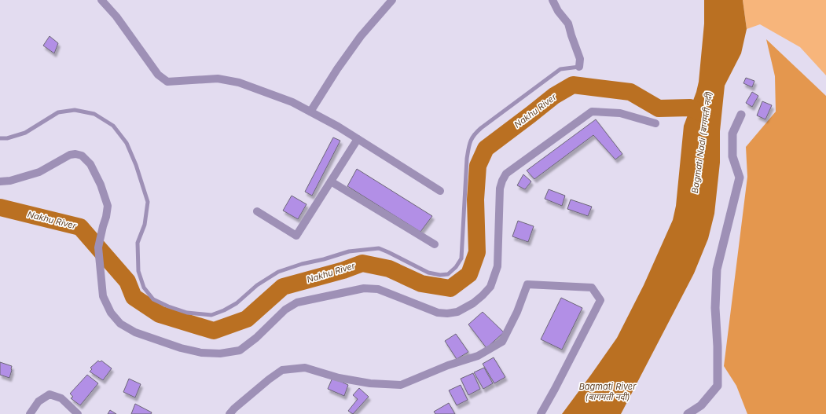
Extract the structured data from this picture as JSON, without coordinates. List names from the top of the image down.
{
  "water": ["Nakhu River", "Bagmati Nadi (बागमती नदी)", "Bagmati River (बागमती नदी)"]
}
